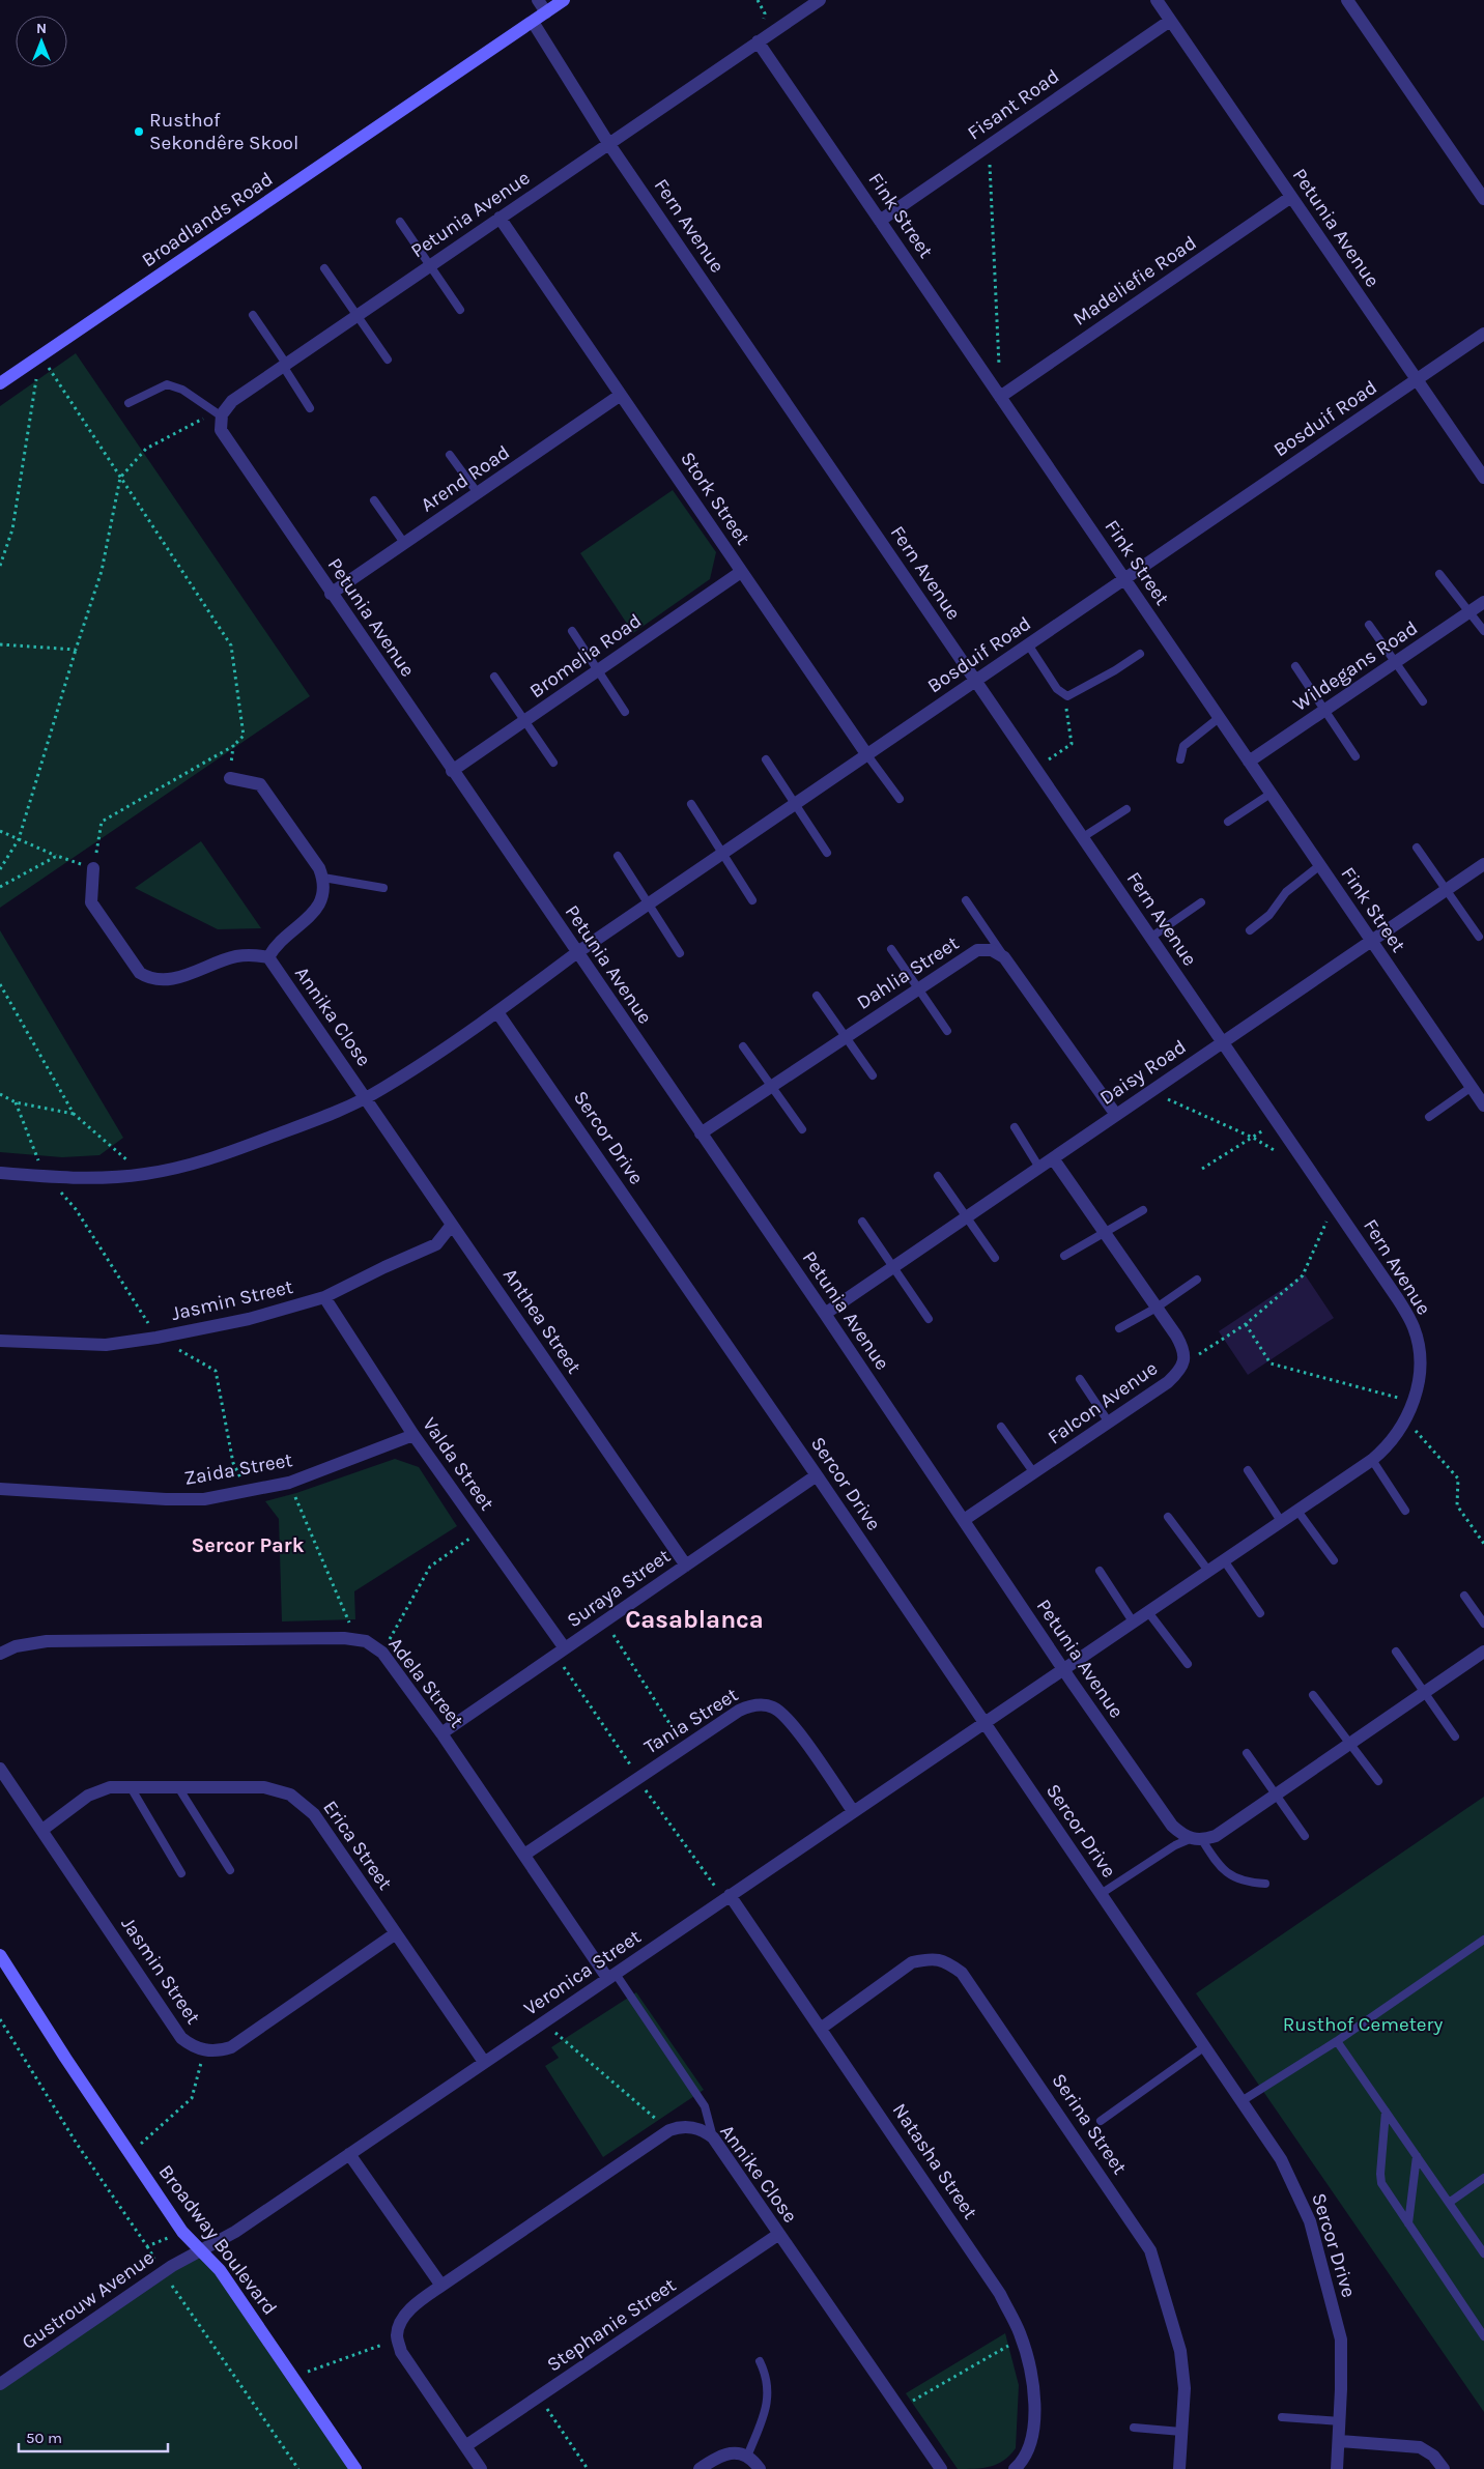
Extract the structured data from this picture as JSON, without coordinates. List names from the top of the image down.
{
  "streets": {
    "main road": ["Broadlands Road", "Broadway Boulevard"],
    "street": [
      "Fisant Road",
      "Petunia Avenue",
      "Fink Street",
      "Fern Avenue",
      "Madeliefie Road",
      "Bosduif Road",
      "Arend Road",
      "Stork Street",
      "Bromelia Road",
      "Wildegans Road",
      "Dahlia Street",
      "Annika Close",
      "Daisy Road",
      "Sercor Drive",
      "Jasmin Street",
      "Anthea Street",
      "Falcon Avenue",
      "Valda Street",
      "Zaida Street",
      "Suraya Street",
      "Adela Street",
      "Tania Street",
      "Erica Street",
      "Veronica Street",
      "Serina Street",
      "Natasha Street",
      "Annike Close",
      "Gustrouw Avenue",
      "Stephanie Street"
    ]
  },
  "crossings": [
    ["Fisant Road", "Petunia Avenue"],
    ["Fisant Road", "Fink Street"],
    ["Petunia Avenue", "Fink Street"],
    ["Petunia Avenue", "Fern Avenue"],
    ["Petunia Avenue", "Madeliefie Road"],
    ["Petunia Avenue", "Bosduif Road"],
    ["Petunia Avenue", "Arend Road"],
    ["Petunia Avenue", "Stork Street"],
    ["Petunia Avenue", "Bromelia Road"],
    ["Petunia Avenue", "Dahlia Street"],
    ["Petunia Avenue", "Daisy Road"],
    ["Petunia Avenue", "Falcon Avenue"],
    ["Fink Street", "Madeliefie Road"],
    ["Fink Street", "Bosduif Road"],
    ["Fink Street", "Wildegans Road"],
    ["Fink Street", "Daisy Road"],
    ["Broadlands Road", "Fern Avenue"],
    ["Fern Avenue", "Bosduif Road"],
    ["Fern Avenue", "Daisy Road"],
    ["Fern Avenue", "Sercor Drive"],
    ["Fern Avenue", "Veronica Street"],
    ["Bosduif Road", "Stork Street"],
    ["Bosduif Road", "Sercor Drive"],
    ["Arend Road", "Stork Street"],
    ["Stork Street", "Bromelia Road"],
    ["Annika Close", "Anthea Street"],
    ["Daisy Road", "Falcon Avenue"],
    ["Sercor Drive", "Suraya Street"],
    ["Sercor Drive", "Veronica Street"],
    ["Jasmin Street", "Anthea Street"],
    ["Jasmin Street", "Valda Street"],
    ["Jasmin Street", "Erica Street"],
    ["Anthea Street", "Suraya Street"],
    ["Valda Street", "Zaida Street"],
    ["Valda Street", "Suraya Street"],
    ["Suraya Street", "Adela Street"],
    ["Adela Street", "Tania Street"],
    ["Adela Street", "Veronica Street"],
    ["Tania Street", "Veronica Street"],
    ["Erica Street", "Veronica Street"],
    ["Veronica Street", "Natasha Street"],
    ["Veronica Street", "Broadway Boulevard"],
    ["Veronica Street", "Gustrouw Avenue"],
    ["Serina Street", "Natasha Street"],
    ["Annike Close", "Stephanie Street"],
    ["Broadway Boulevard", "Gustrouw Avenue"]
  ],
  "districts": ["Sercor Park", "Casablanca"],
  "parks": ["Rusthof Cemetery"],
  "places": ["Rusthof Sekondêre Skool"],
  "scale_bar": "50 m",
  "north": "top"
}
